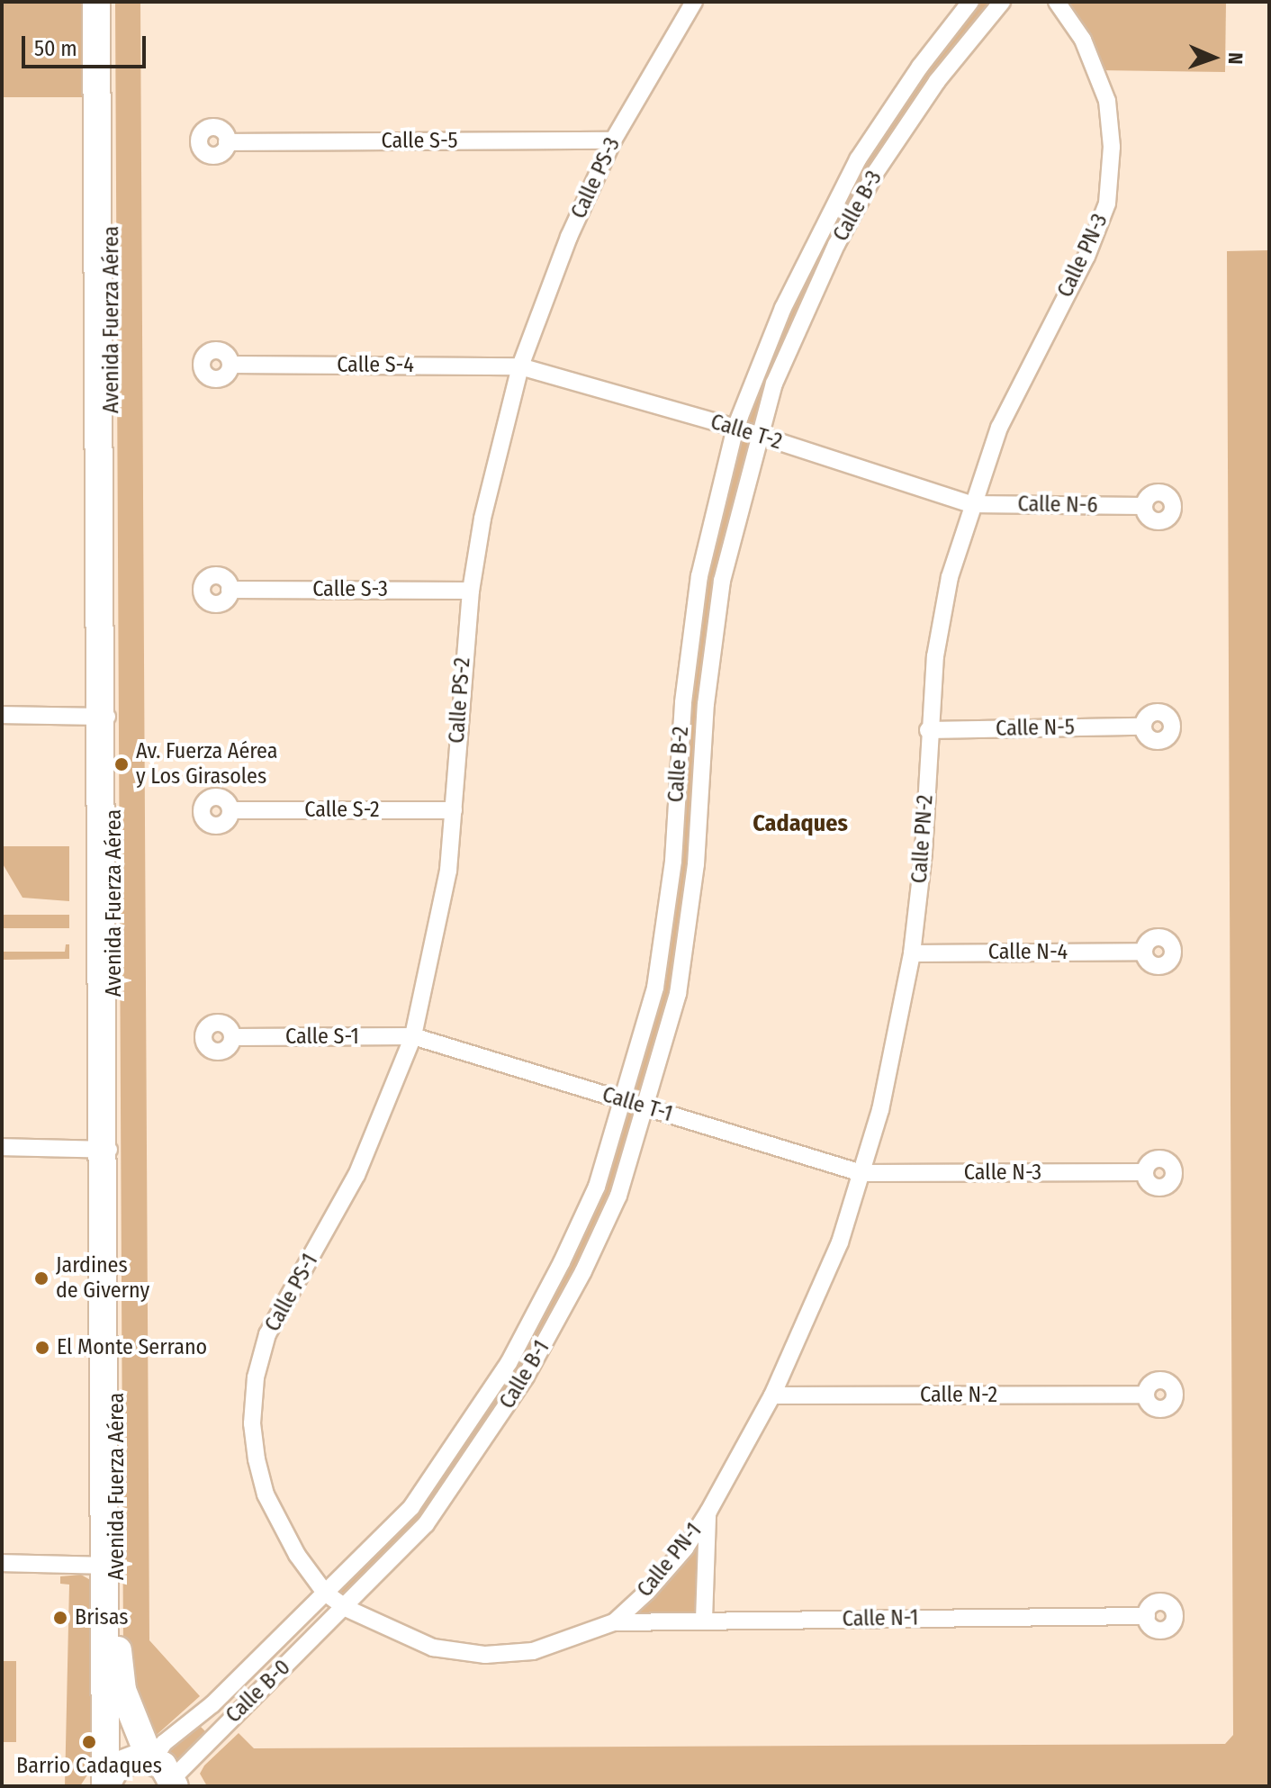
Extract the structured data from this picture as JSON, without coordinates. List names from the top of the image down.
{
  "streets": {
    "main road": ["Avenida Fuerza Aérea"],
    "street": [
      "Calle S-5",
      "Calle PS-3",
      "Calle B-3",
      "Calle PN-3",
      "Calle S-4",
      "Calle T-2",
      "Calle N-6",
      "Calle S-3",
      "Calle PS-2",
      "Calle N-5",
      "Calle B-2",
      "Calle S-2",
      "Calle PN-2",
      "Calle N-4",
      "Calle S-1",
      "Calle T-1",
      "Calle N-3",
      "Calle PS-1",
      "Calle B-1",
      "Calle N-2",
      "Calle PN-1",
      "Calle N-1",
      "Calle B-0"
    ]
  },
  "crossings": [
    ["Calle S-5", "Calle PS-3"],
    ["Calle PS-3", "Calle S-4"],
    ["Calle PS-3", "Calle T-2"],
    ["Calle PS-3", "Calle PS-2"],
    ["Calle B-3", "Calle T-2"],
    ["Calle B-3", "Calle B-2"],
    ["Calle PN-3", "Calle T-2"],
    ["Calle PN-3", "Calle N-6"],
    ["Calle PN-3", "Calle PN-2"],
    ["Avenida Fuerza Aérea", "Calle B-0"],
    ["Calle S-4", "Calle T-2"],
    ["Calle S-4", "Calle PS-2"],
    ["Calle T-2", "Calle N-6"],
    ["Calle T-2", "Calle PS-2"],
    ["Calle T-2", "Calle B-2"],
    ["Calle T-2", "Calle PN-2"],
    ["Calle N-6", "Calle PN-2"],
    ["Calle S-3", "Calle PS-2"],
    ["Calle PS-2", "Calle S-2"],
    ["Calle PS-2", "Calle S-1"],
    ["Calle PS-2", "Calle T-1"],
    ["Calle PS-2", "Calle PS-1"],
    ["Calle N-5", "Calle PN-2"],
    ["Calle B-2", "Calle T-1"],
    ["Calle B-2", "Calle B-1"],
    ["Calle PN-2", "Calle N-4"],
    ["Calle PN-2", "Calle T-1"],
    ["Calle PN-2", "Calle N-3"],
    ["Calle PN-2", "Calle PN-1"],
    ["Calle S-1", "Calle T-1"],
    ["Calle S-1", "Calle PS-1"],
    ["Calle T-1", "Calle N-3"],
    ["Calle T-1", "Calle PS-1"],
    ["Calle T-1", "Calle B-1"],
    ["Calle T-1", "Calle PN-1"],
    ["Calle N-3", "Calle PN-1"],
    ["Calle PS-1", "Calle B-1"],
    ["Calle PS-1", "Calle PN-1"],
    ["Calle PS-1", "Calle B-0"],
    ["Calle B-1", "Calle PN-1"],
    ["Calle B-1", "Calle B-0"],
    ["Calle N-2", "Calle PN-1"],
    ["Calle PN-1", "Calle N-1"],
    ["Calle PN-1", "Calle B-0"]
  ],
  "districts": ["Cadaques"],
  "places": [
    "Av. Fuerza Aérea y Los Girasoles",
    "Jardines de Giverny",
    "El Monte Serrano",
    "Brisas",
    "Barrio Cadaques"
  ],
  "scale_bar": "50 m",
  "north": "right"
}
